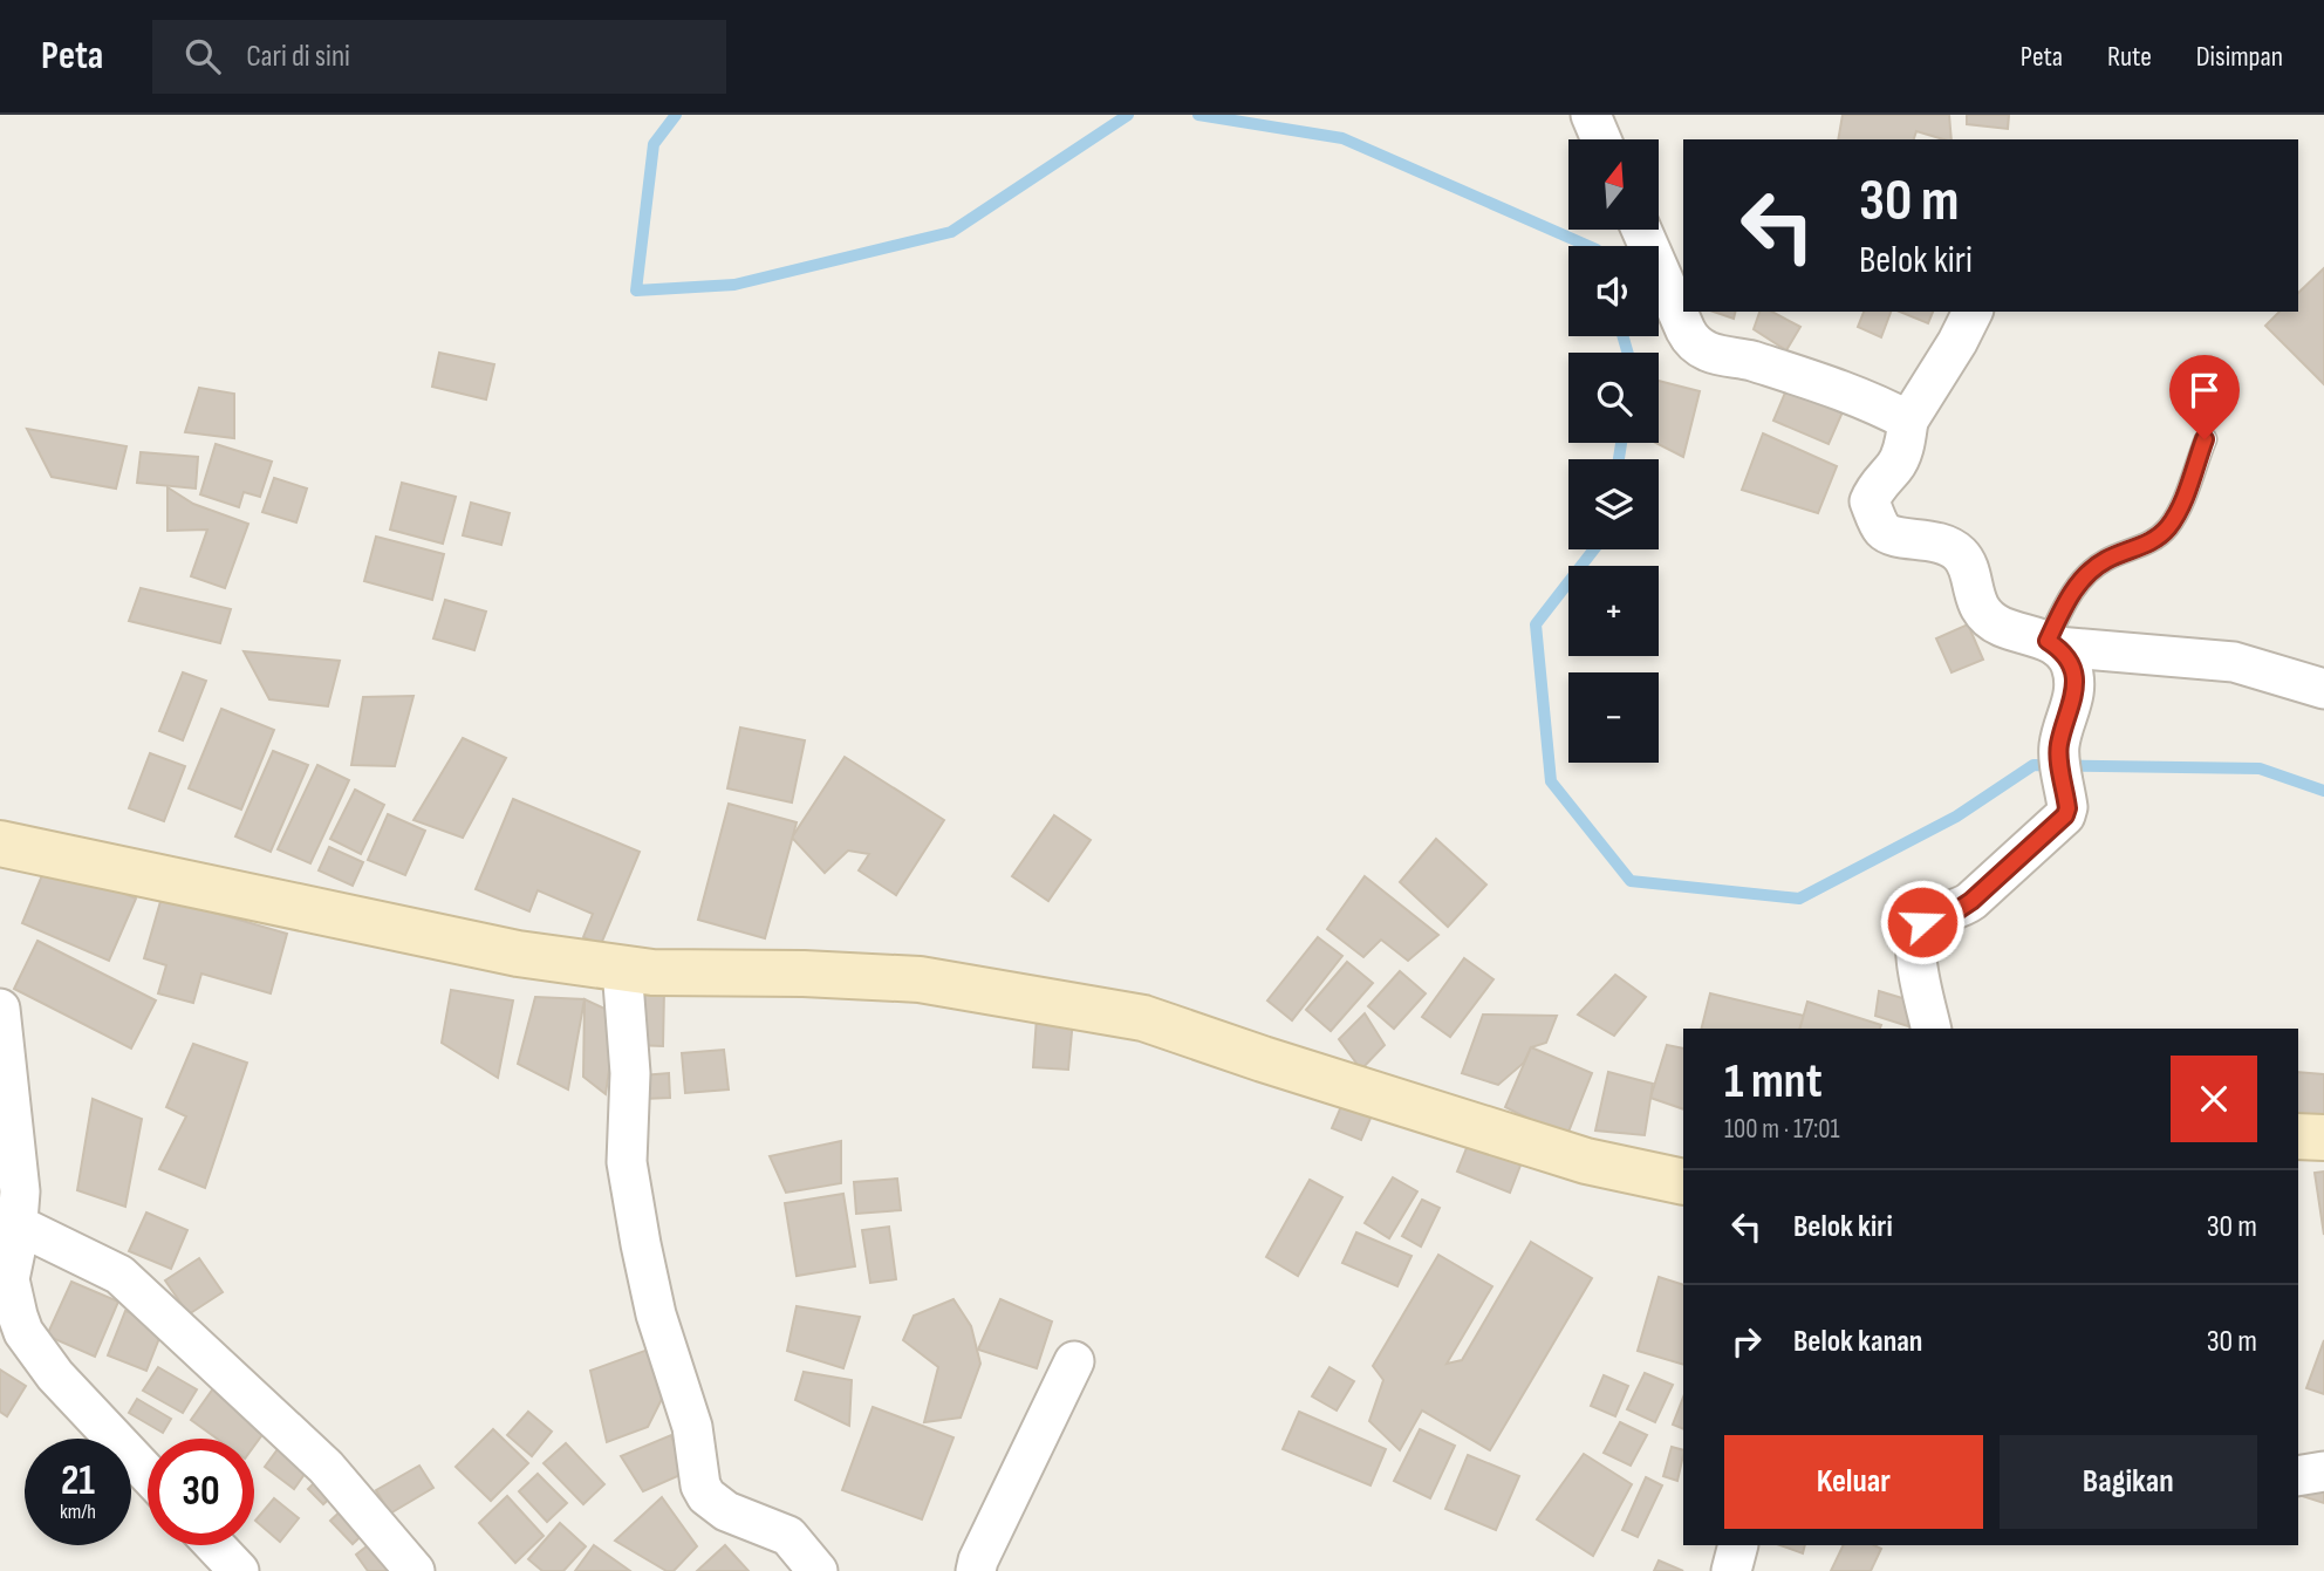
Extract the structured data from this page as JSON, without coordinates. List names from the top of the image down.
{
  "north": "top",
  "page": {
    "header": "Peta",
    "search": "Cari di sini",
    "nav": ["Peta", "Rute", "Disimpan"],
    "map_buttons": ["+", "−"],
    "turn": ["30 m", "Belok kiri"],
    "heading": ["1 mnt", "100 m · 17:01"],
    "list": [
      {
        "name": "Belok kiri",
        "value": "30 m"
      },
      {
        "name": "Belok kanan",
        "value": "30 m"
      }
    ],
    "buttons": ["Keluar", "Bagikan"],
    "speed": "21 km/h",
    "limit": "30"
  }
}
